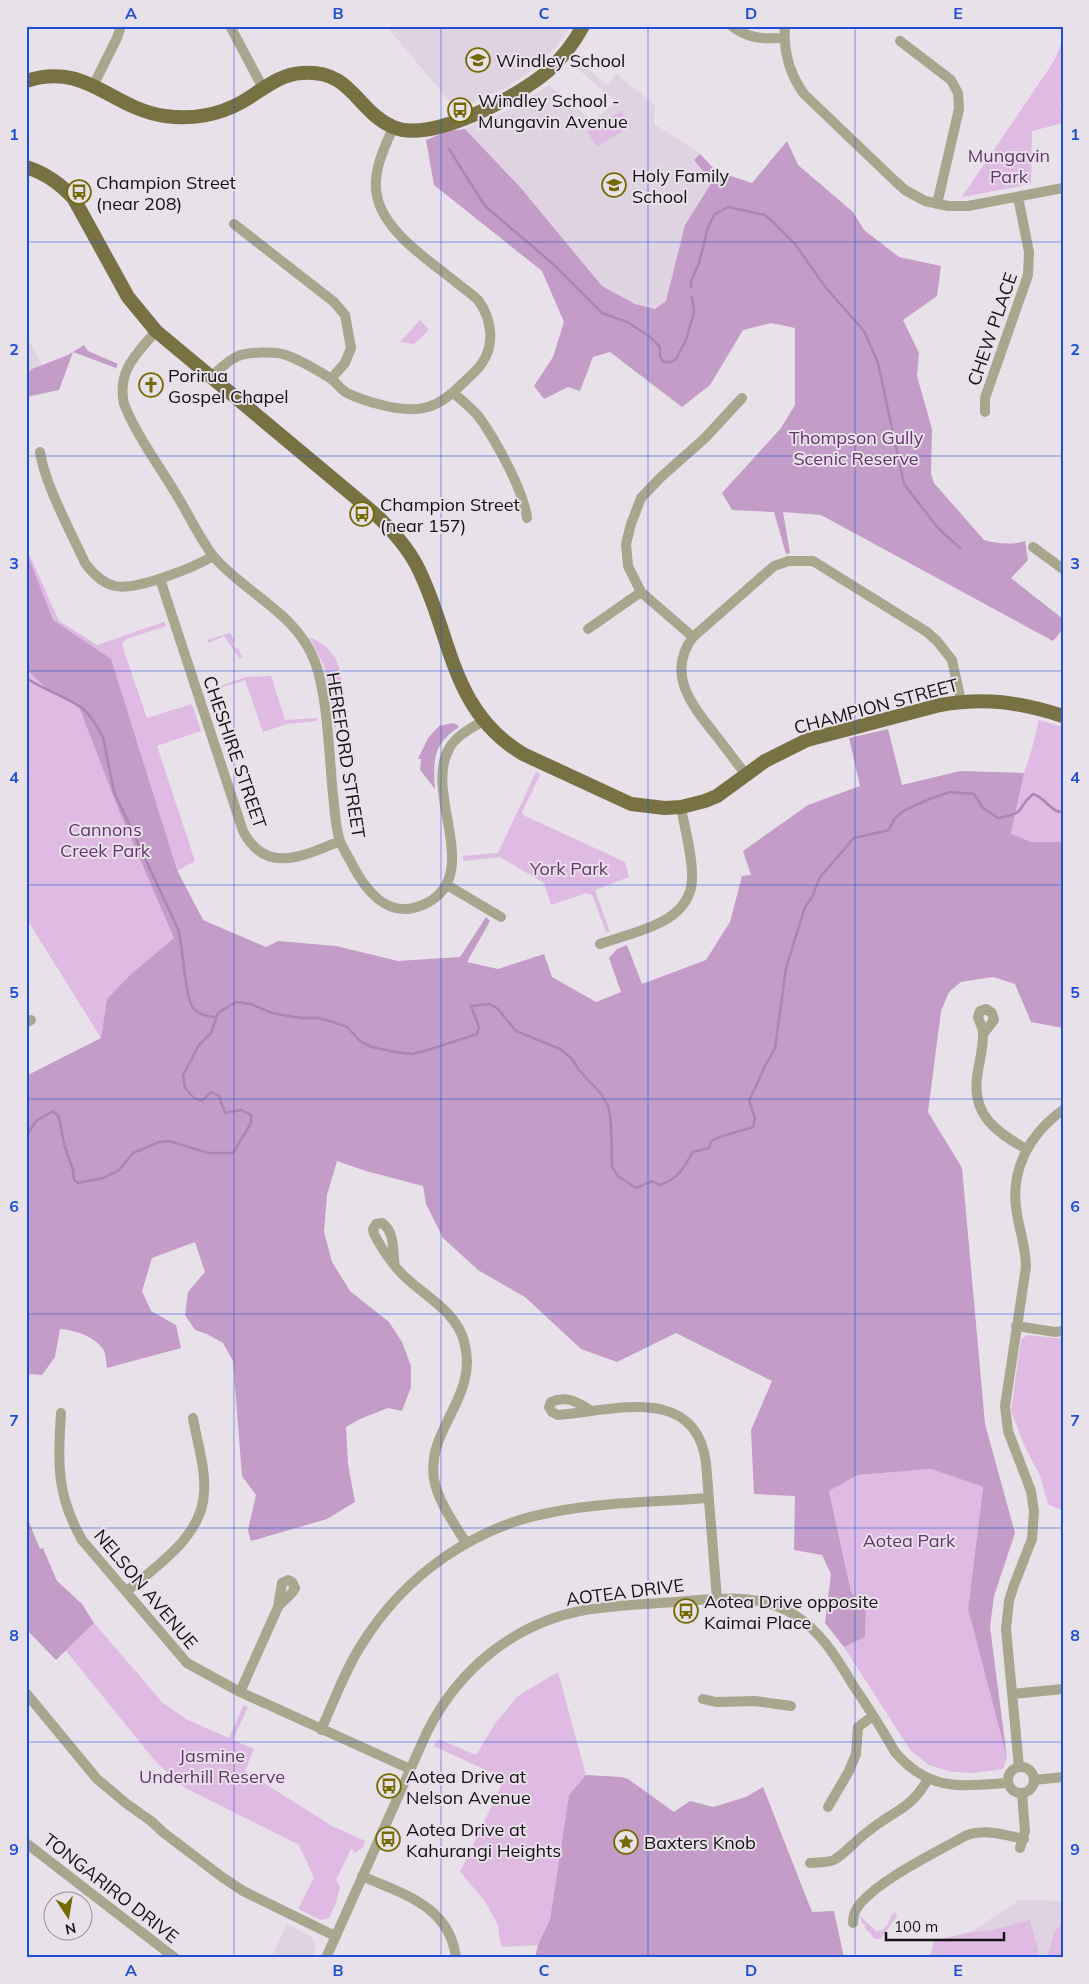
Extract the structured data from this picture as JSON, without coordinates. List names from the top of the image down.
{
  "streets": {
    "main road": ["CHAMPION STREET"],
    "street": [
      "CHEW PLACE",
      "CHESHIRE STREET",
      "HEREFORD STREET",
      "NELSON AVENUE",
      "AOTEA DRIVE",
      "TONGARIRO DRIVE"
    ]
  },
  "crossings": [
    ["CHAMPION STREET", "HEREFORD STREET"],
    ["CHESHIRE STREET", "HEREFORD STREET"],
    ["NELSON AVENUE", "AOTEA DRIVE"]
  ],
  "parks": [
    "Mungavin Park",
    "Thompson Gully Scenic Reserve",
    "Cannons Creek Park",
    "York Park",
    "Aotea Park",
    "Jasmine Underhill Reserve"
  ],
  "places": {
    "school or university": ["Windley School", "Holy Family School"],
    "bus stop": [
      "Windley School - Mungavin Avenue",
      "Champion Street (near 208)",
      "Champion Street (near 157)",
      "Aotea Drive opposite Kaimai Place",
      "Aotea Drive at Nelson Avenue",
      "Aotea Drive at Kahurangi Heights"
    ],
    "church": ["Porirua Gospel Chapel"],
    "place": ["Baxters Knob"]
  },
  "scale_bar": "100 m",
  "north": "bottom",
  "grid": {
    "columns": [
      "A",
      "B",
      "C",
      "D",
      "E"
    ],
    "rows": [
      "1",
      "2",
      "3",
      "4",
      "5",
      "6",
      "7",
      "8",
      "9"
    ]
  }
}
